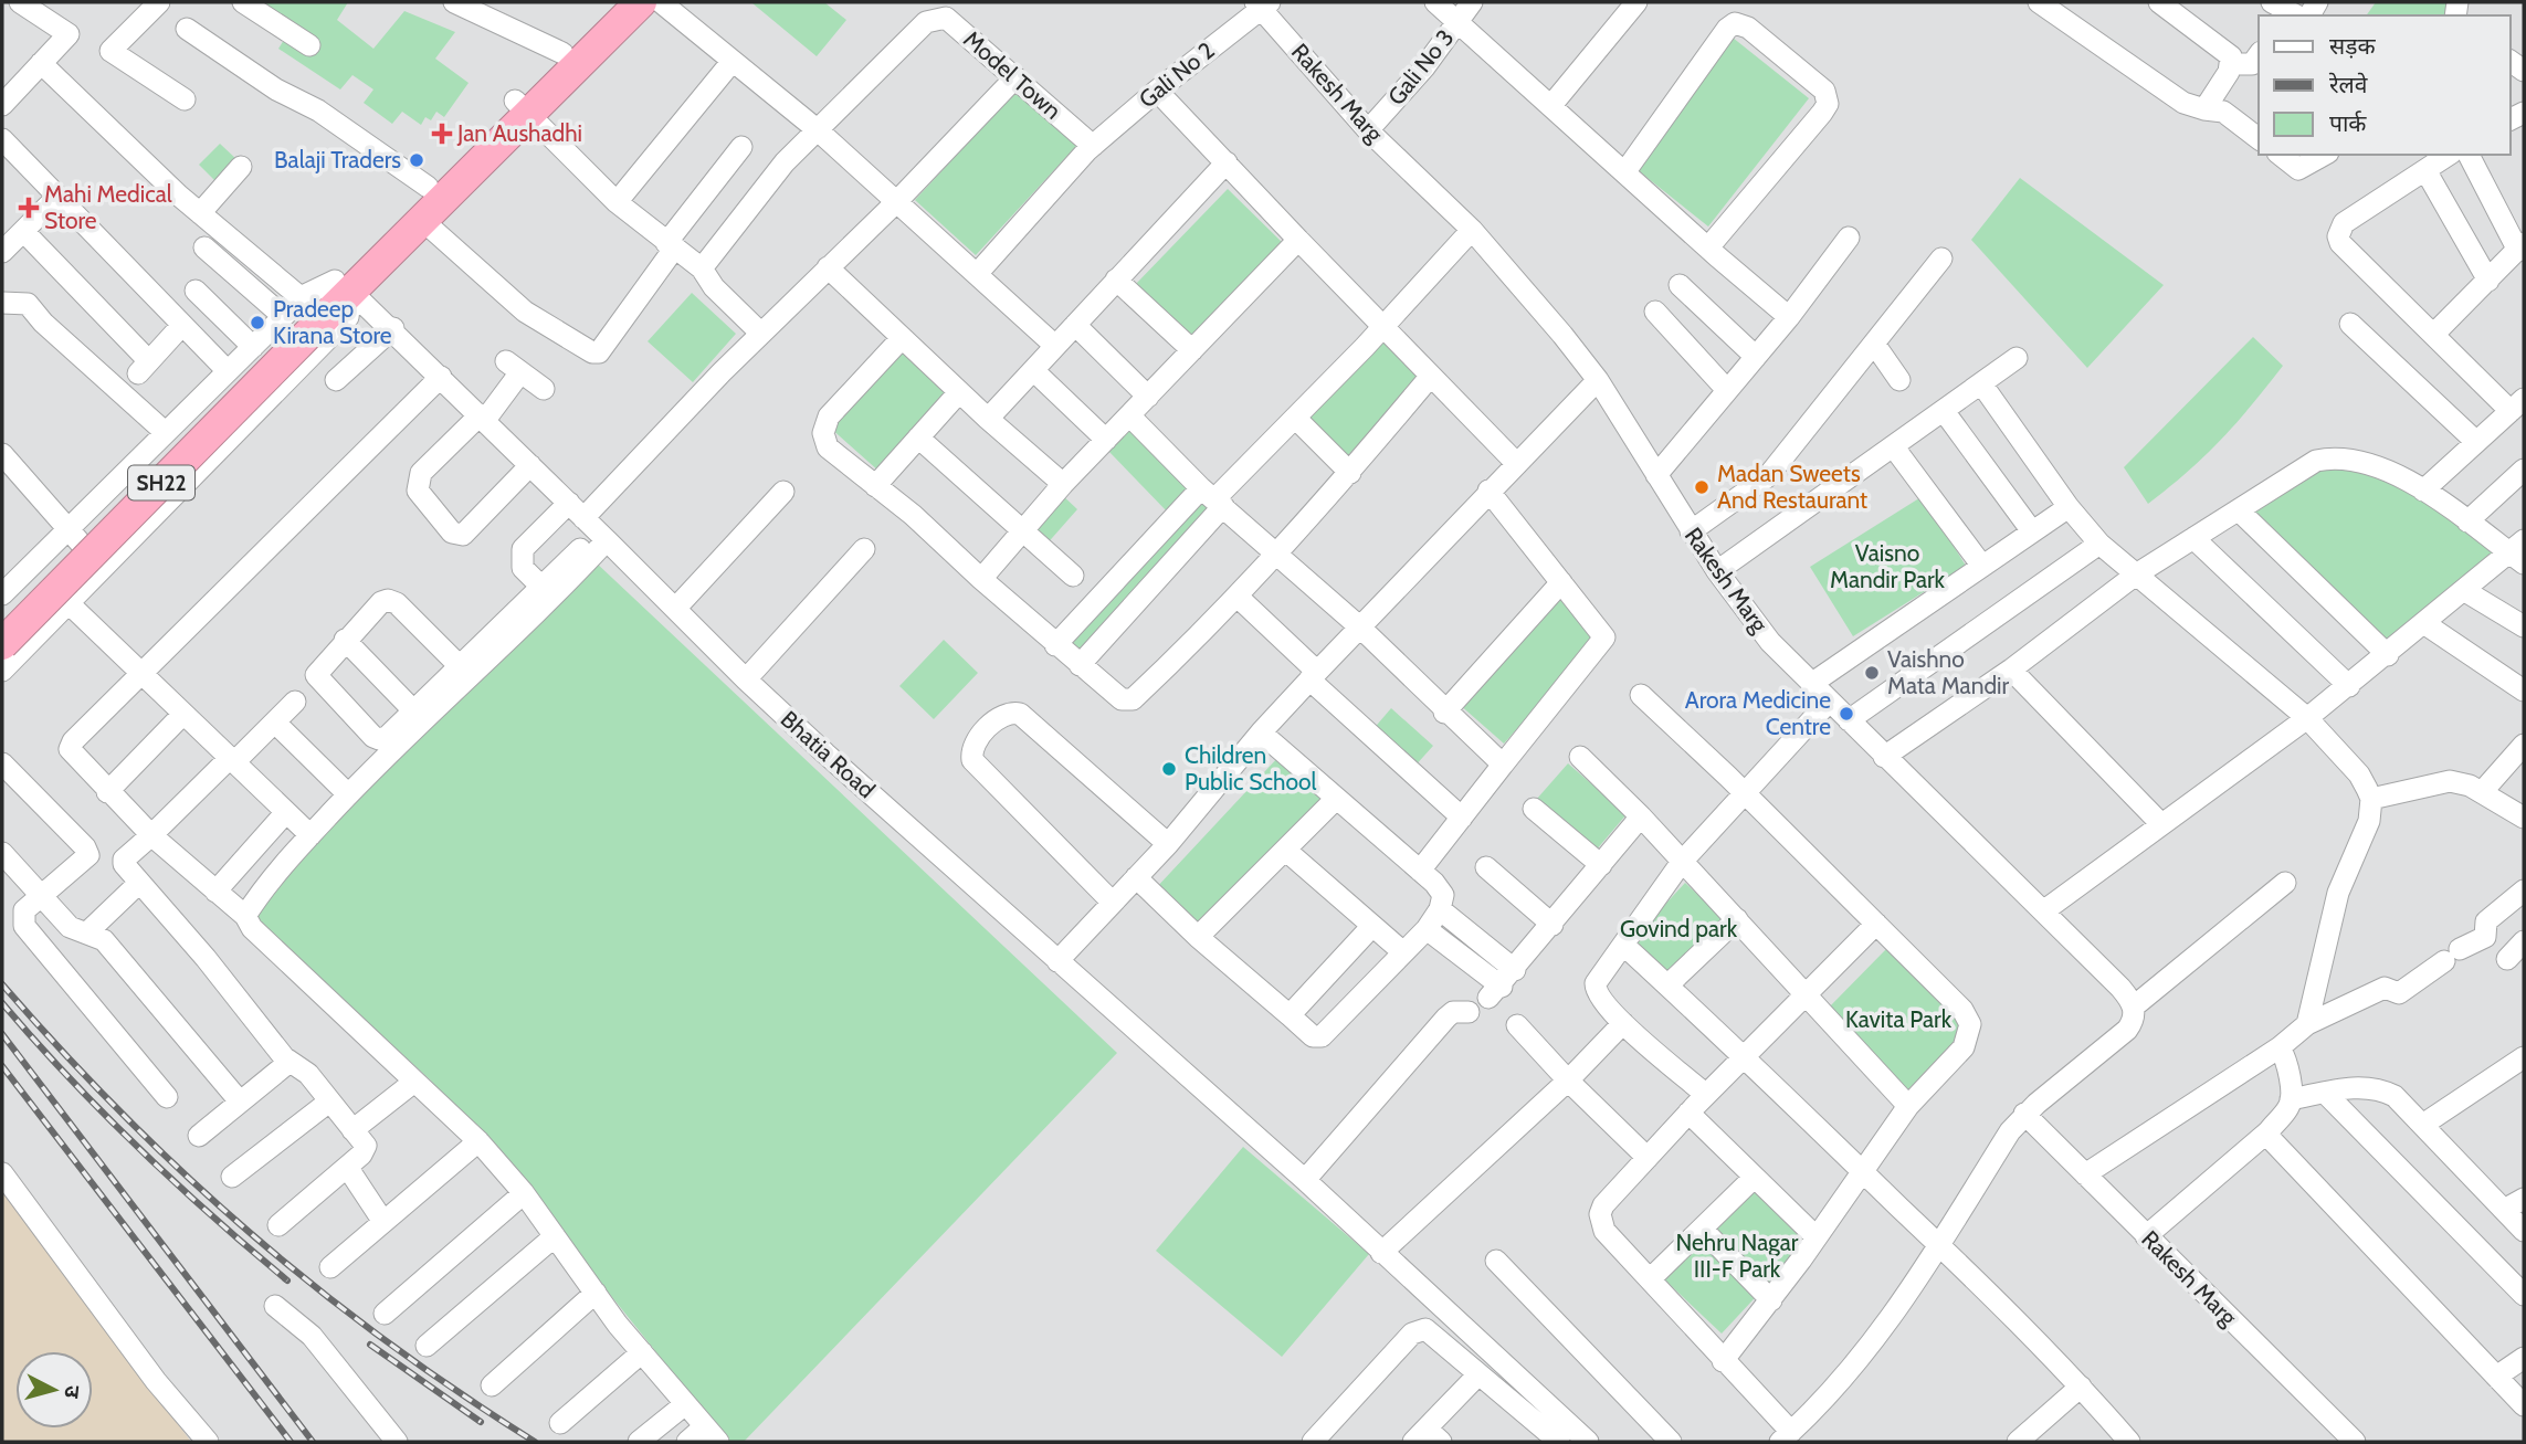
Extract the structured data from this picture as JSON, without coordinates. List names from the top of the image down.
{
  "streets": {
    "highway": ["SH22"],
    "street": [
      "Gali No 3",
      "Model Town",
      "Gali No 2",
      "Rakesh Marg",
      "Bhatia Road"
    ]
  },
  "crossings": [
    ["Gali No 3", "Rakesh Marg"],
    ["Model Town", "Gali No 2"],
    ["Gali No 2", "Rakesh Marg"],
    ["SH22", "Bhatia Road"]
  ],
  "parks": [
    "Vaisno Mandir Park",
    "Govind park",
    "Kavita Park",
    "Nehru Nagar III-F Park"
  ],
  "places": {
    "health": ["Jan Aushadhi", "Mahi Medical Store"],
    "other": [
      "Balaji Traders",
      "Pradeep Kirana Store",
      "Madan Sweets And Restaurant",
      "Vaishno Mata Mandir",
      "Arora Medicine Centre",
      "Children Public School"
    ]
  },
  "legend": ["सड़क", "रेलवे", "पार्क"],
  "north": "right"
}
